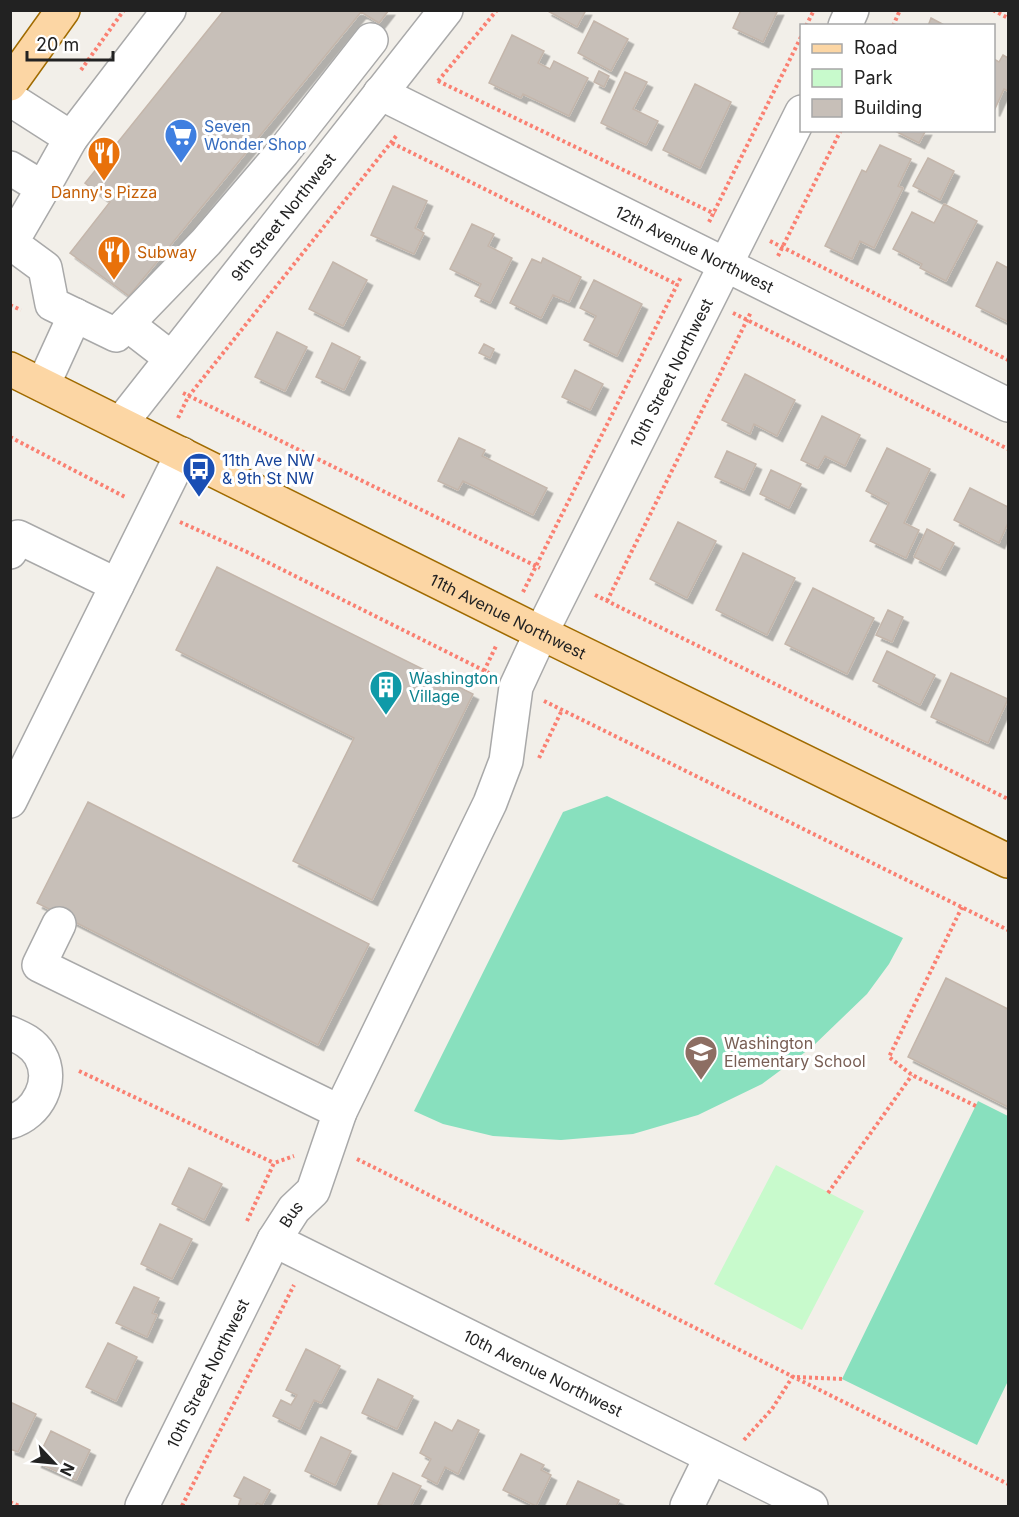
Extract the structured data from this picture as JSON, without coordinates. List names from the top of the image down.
{
  "streets": {
    "main road": ["11th Avenue Northwest"],
    "street": [
      "9th Street Northwest",
      "12th Avenue Northwest",
      "10th Street Northwest",
      "Bus",
      "10th Avenue Northwest"
    ]
  },
  "crossings": [
    ["9th Street Northwest", "12th Avenue Northwest"],
    ["9th Street Northwest", "11th Avenue Northwest"],
    ["12th Avenue Northwest", "10th Street Northwest"],
    ["10th Street Northwest", "11th Avenue Northwest"],
    ["10th Street Northwest", "Bus"],
    ["10th Street Northwest", "10th Avenue Northwest"],
    ["Bus", "10th Avenue Northwest"]
  ],
  "places": {
    "supermarket": ["Seven Wonder Shop"],
    "restaurant": ["Danny's Pizza", "Subway"],
    "bus stop": ["11th Ave NW & 9th St NW"],
    "building": ["Washington Village"],
    "school or university": ["Washington Elementary School"]
  },
  "legend": ["Road", "Park", "Building"],
  "scale_bar": "20 m",
  "north": "bottom right"
}
